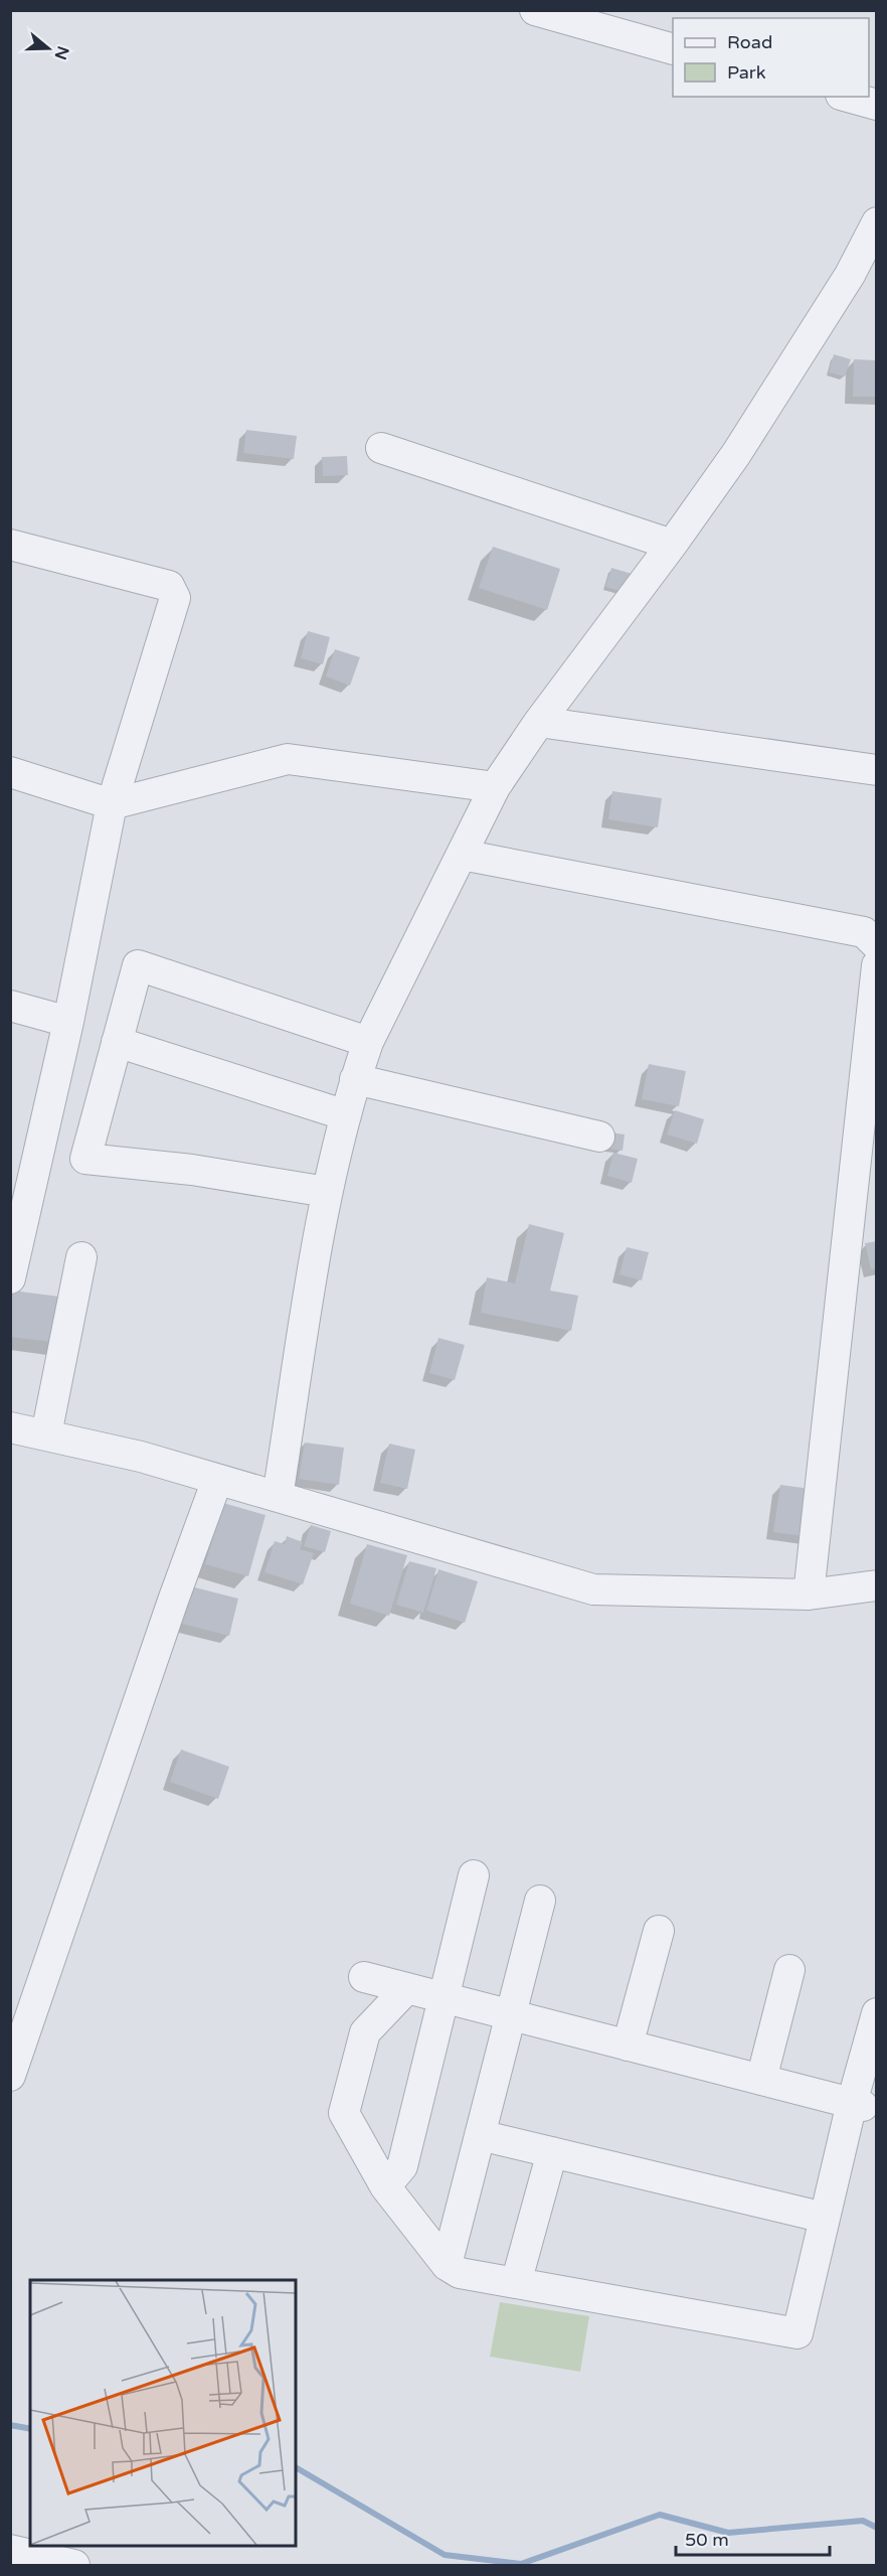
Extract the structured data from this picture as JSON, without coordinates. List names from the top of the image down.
{
  "legend": ["Road", "Park"],
  "scale_bar": "50 m",
  "north": "right"
}
